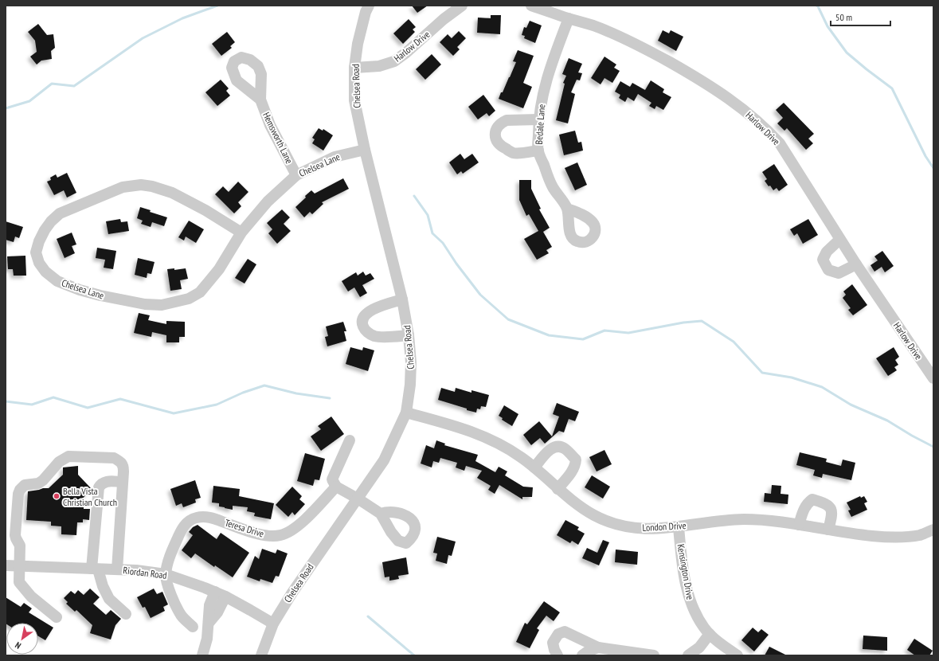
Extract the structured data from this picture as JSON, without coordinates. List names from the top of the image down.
{
  "streets": {
    "street": [
      "Harlow Drive",
      "Chelsea Road",
      "Bedale Lane",
      "Hemsworth Lane",
      "Chelsea Lane",
      "London Drive",
      "Teresa Drive",
      "Kensington Drive",
      "Riordan Road"
    ]
  },
  "crossings": [
    ["Harlow Drive", "Chelsea Road"],
    ["Harlow Drive", "Bedale Lane"],
    ["Chelsea Road", "Chelsea Lane"],
    ["Chelsea Road", "London Drive"],
    ["Chelsea Road", "Riordan Road"],
    ["Hemsworth Lane", "Chelsea Lane"],
    ["London Drive", "Kensington Drive"],
    ["Teresa Drive", "Riordan Road"]
  ],
  "places": ["Bella Vista Christian Church"],
  "scale_bar": "50 m",
  "north": "bottom left"
}
